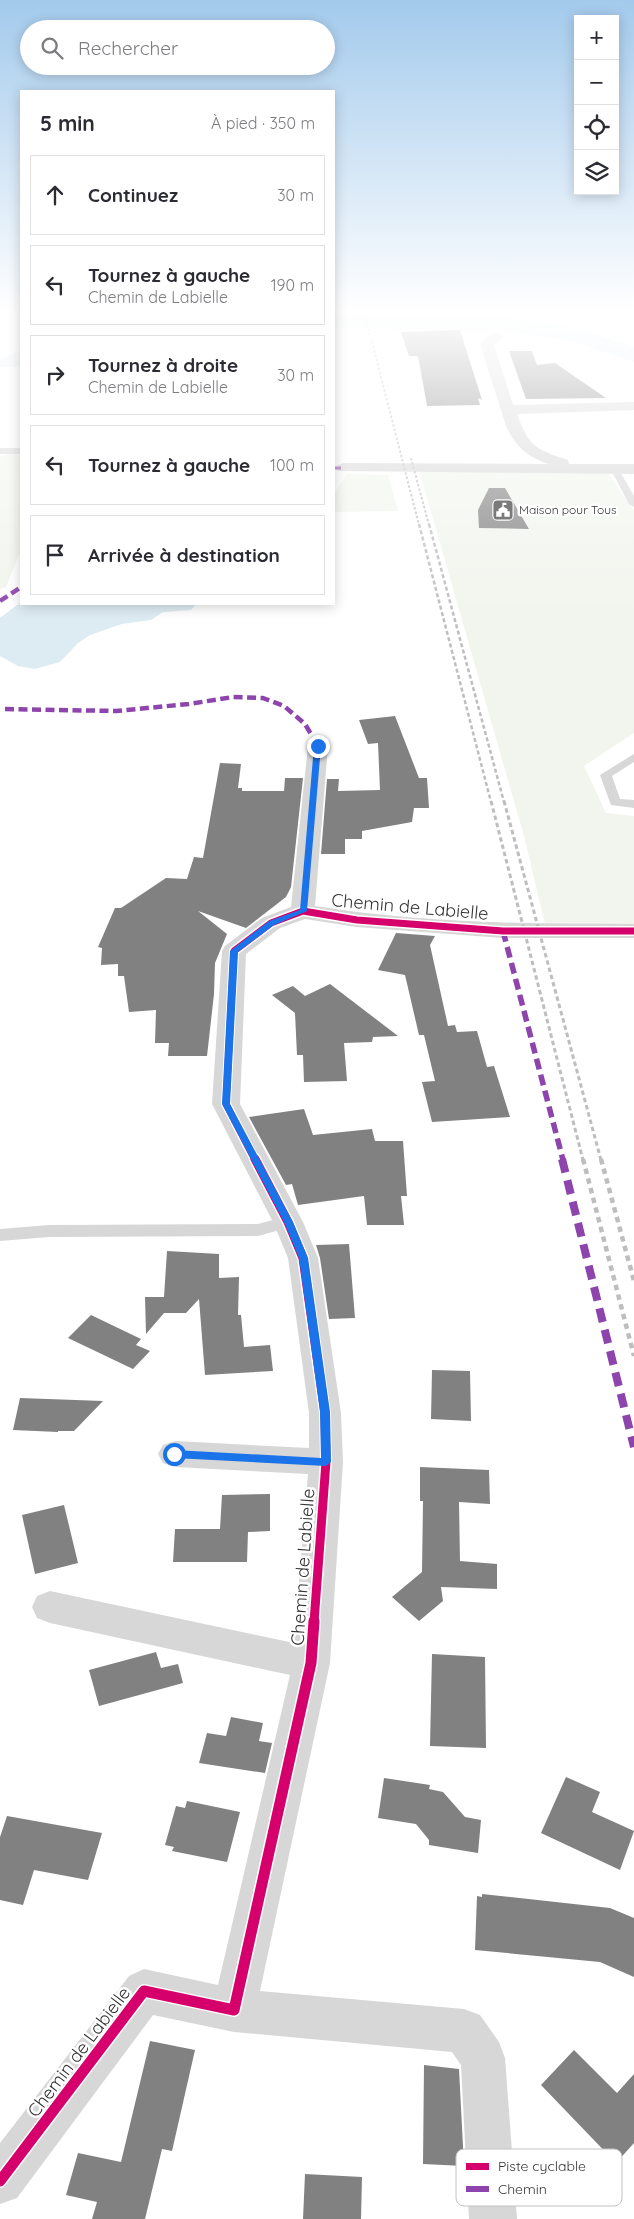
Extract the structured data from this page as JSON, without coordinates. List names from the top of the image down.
{
  "streets": {
    "street": ["Chemin de Labielle"]
  },
  "places": {
    "public building": ["Maison pour Tous"]
  },
  "legend": ["Piste cyclable", "Chemin"],
  "page": {
    "map_buttons": ["+", "−"],
    "search": "Rechercher",
    "heading": ["5 min", "À pied · 350 m"],
    "list": [
      ["Continuez", "30 m"],
      ["Tournez à gauche", "Chemin de Labielle", "190 m"],
      ["Tournez à droite", "Chemin de Labielle", "30 m"],
      ["Tournez à gauche", "100 m"],
      "Arrivée à destination"
    ]
  }
}
